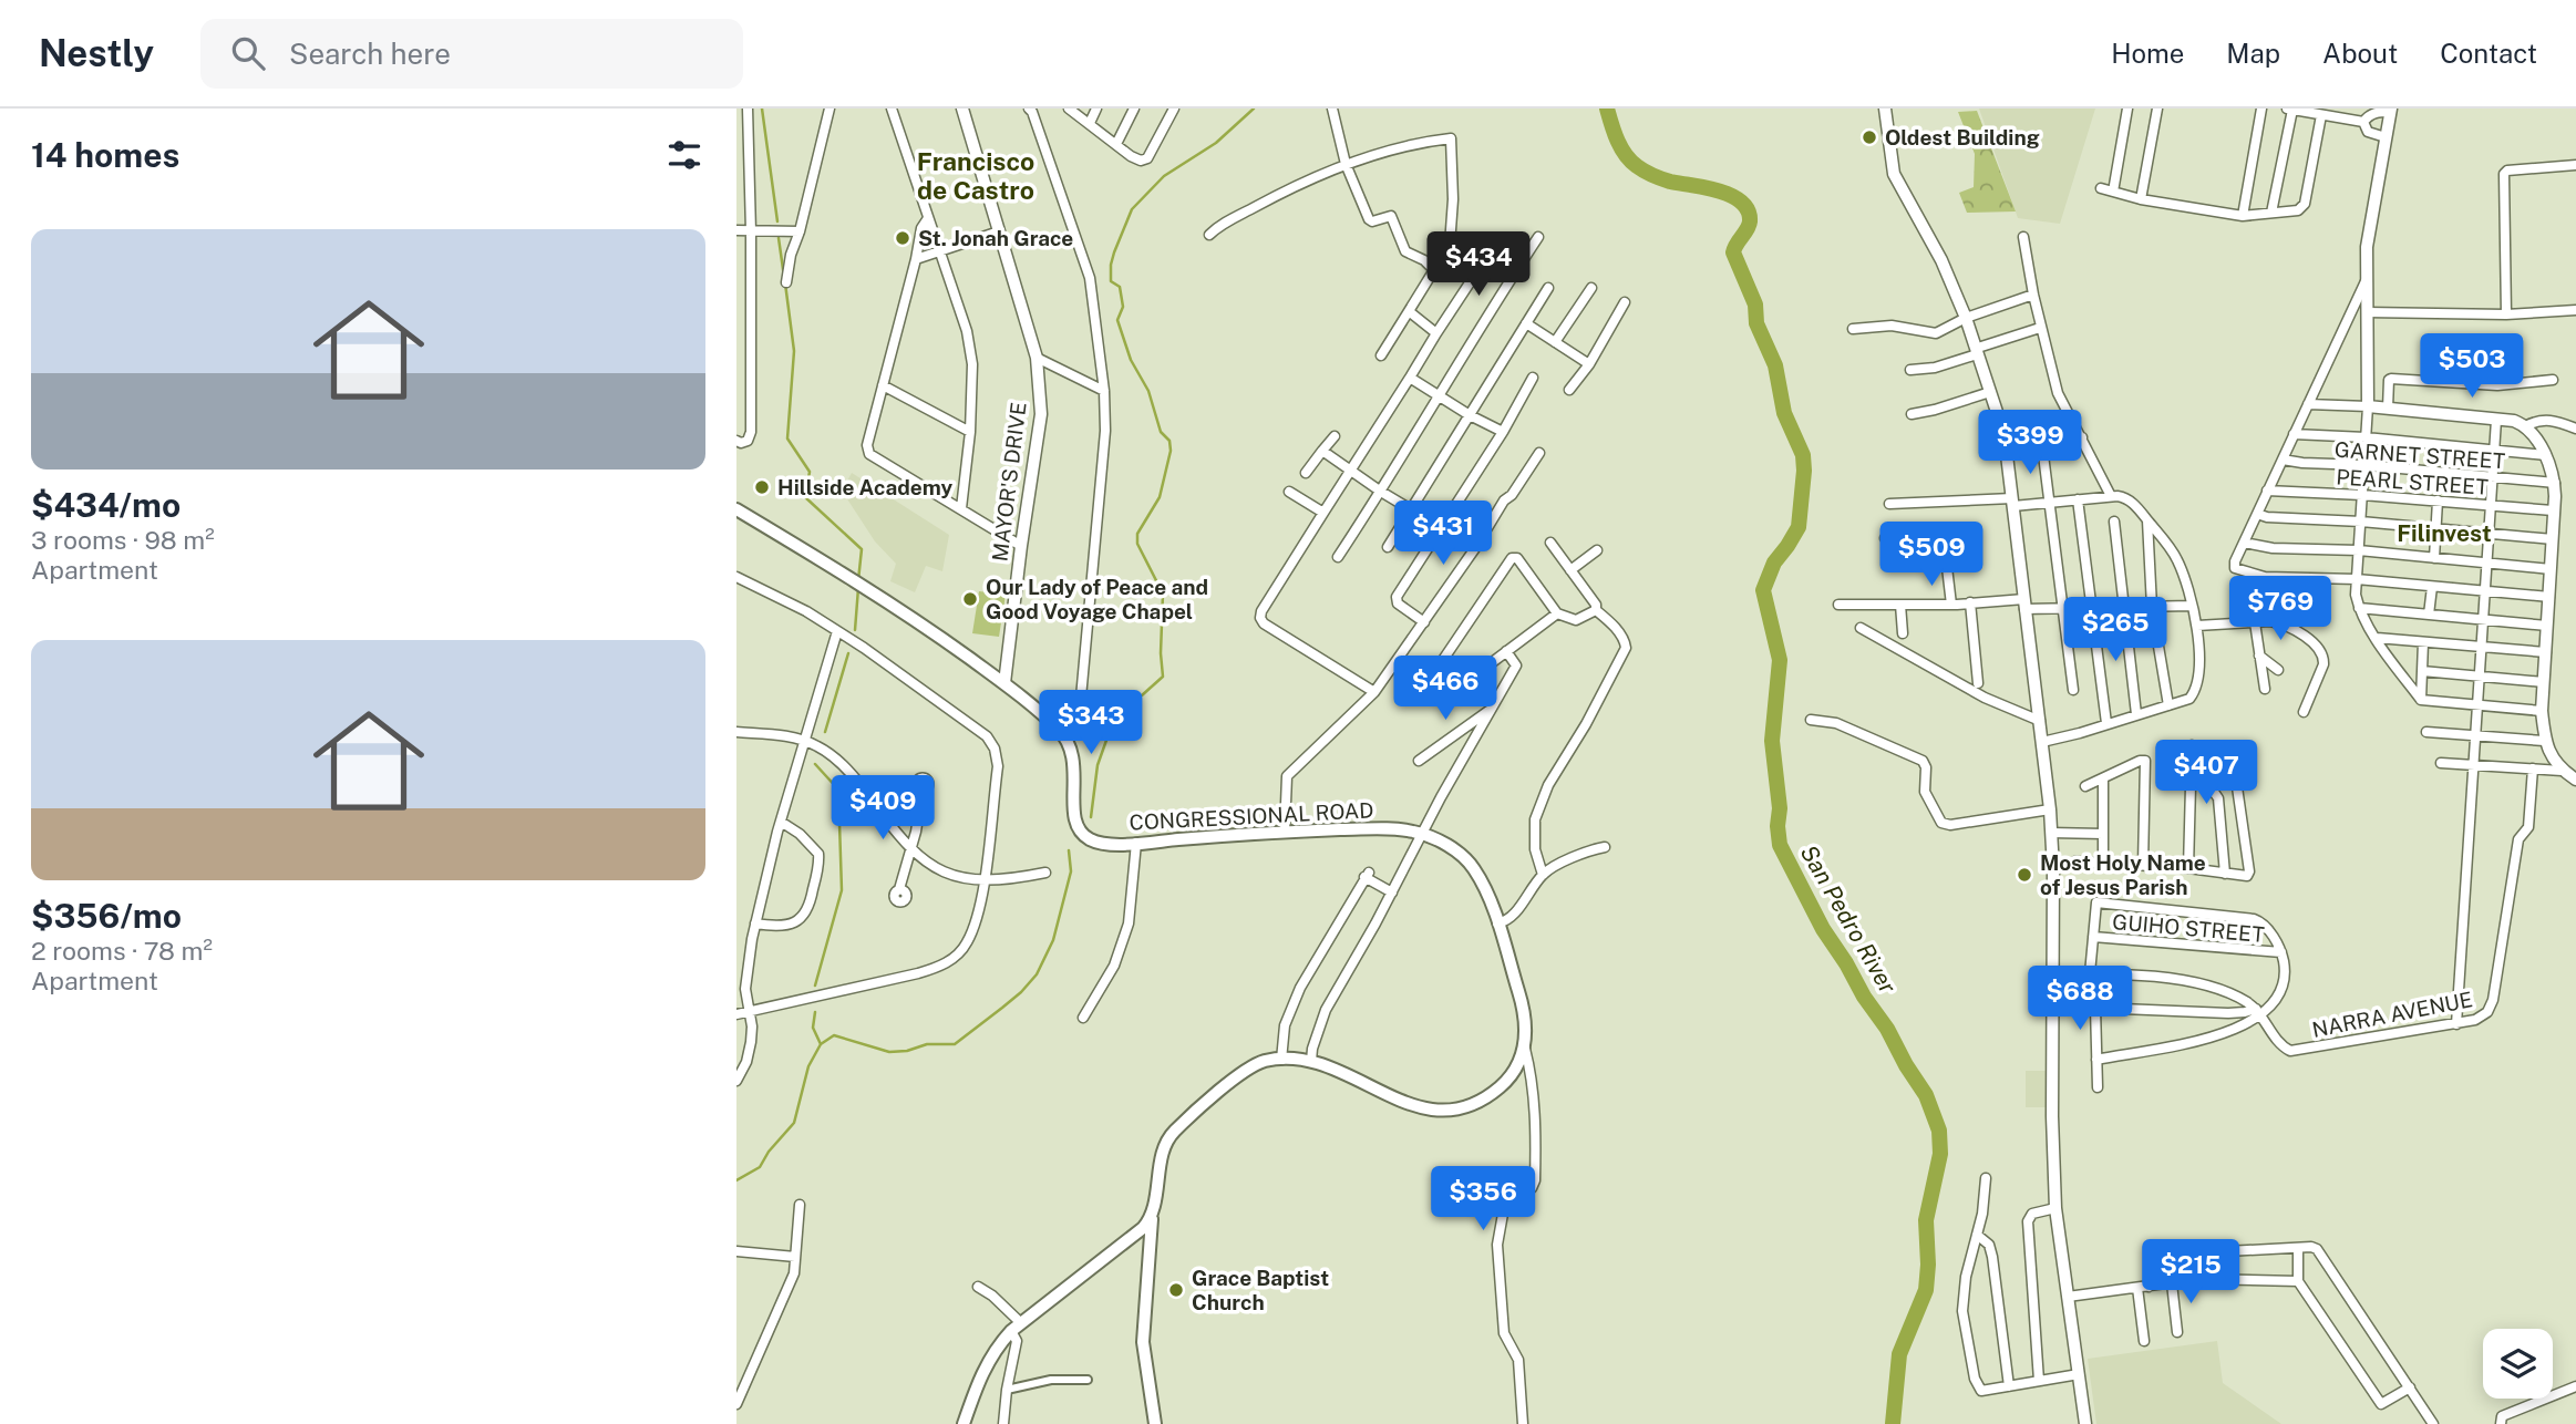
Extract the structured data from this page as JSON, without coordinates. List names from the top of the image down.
{
  "streets": {
    "main road": ["CONGRESSIONAL ROAD"],
    "street": [
      "GARNET STREET",
      "MAYOR'S DRIVE",
      "PEARL STREET",
      "GUIHO STREET",
      "NARRA AVENUE"
    ]
  },
  "districts": ["Francisco de Castro", "Filinvest"],
  "water": ["San Pedro River"],
  "places": [
    "Oldest Building",
    "St. Jonah Grace",
    "Hillside Academy",
    "Our Lady of Peace and Good Voyage Chapel",
    "Most Holy Name of Jesus Parish",
    "Grace Baptist Church"
  ],
  "page": {
    "header": "Nestly",
    "search": "Search here",
    "nav": [
      "Home",
      "Map",
      "About",
      "Contact"
    ],
    "heading": "14 homes",
    "list": [
      {
        "name": "$434/mo",
        "note": "3 rooms · 98 m² · Apartment"
      },
      {
        "name": "$356/mo",
        "note": "2 rooms · 78 m² · Apartment"
      }
    ],
    "price": [
      "$434",
      "$503",
      "$399",
      "$431",
      "$509",
      "$769",
      "$265",
      "$466",
      "$343",
      "$407",
      "$409",
      "$688",
      "$356",
      "$215"
    ]
  }
}
